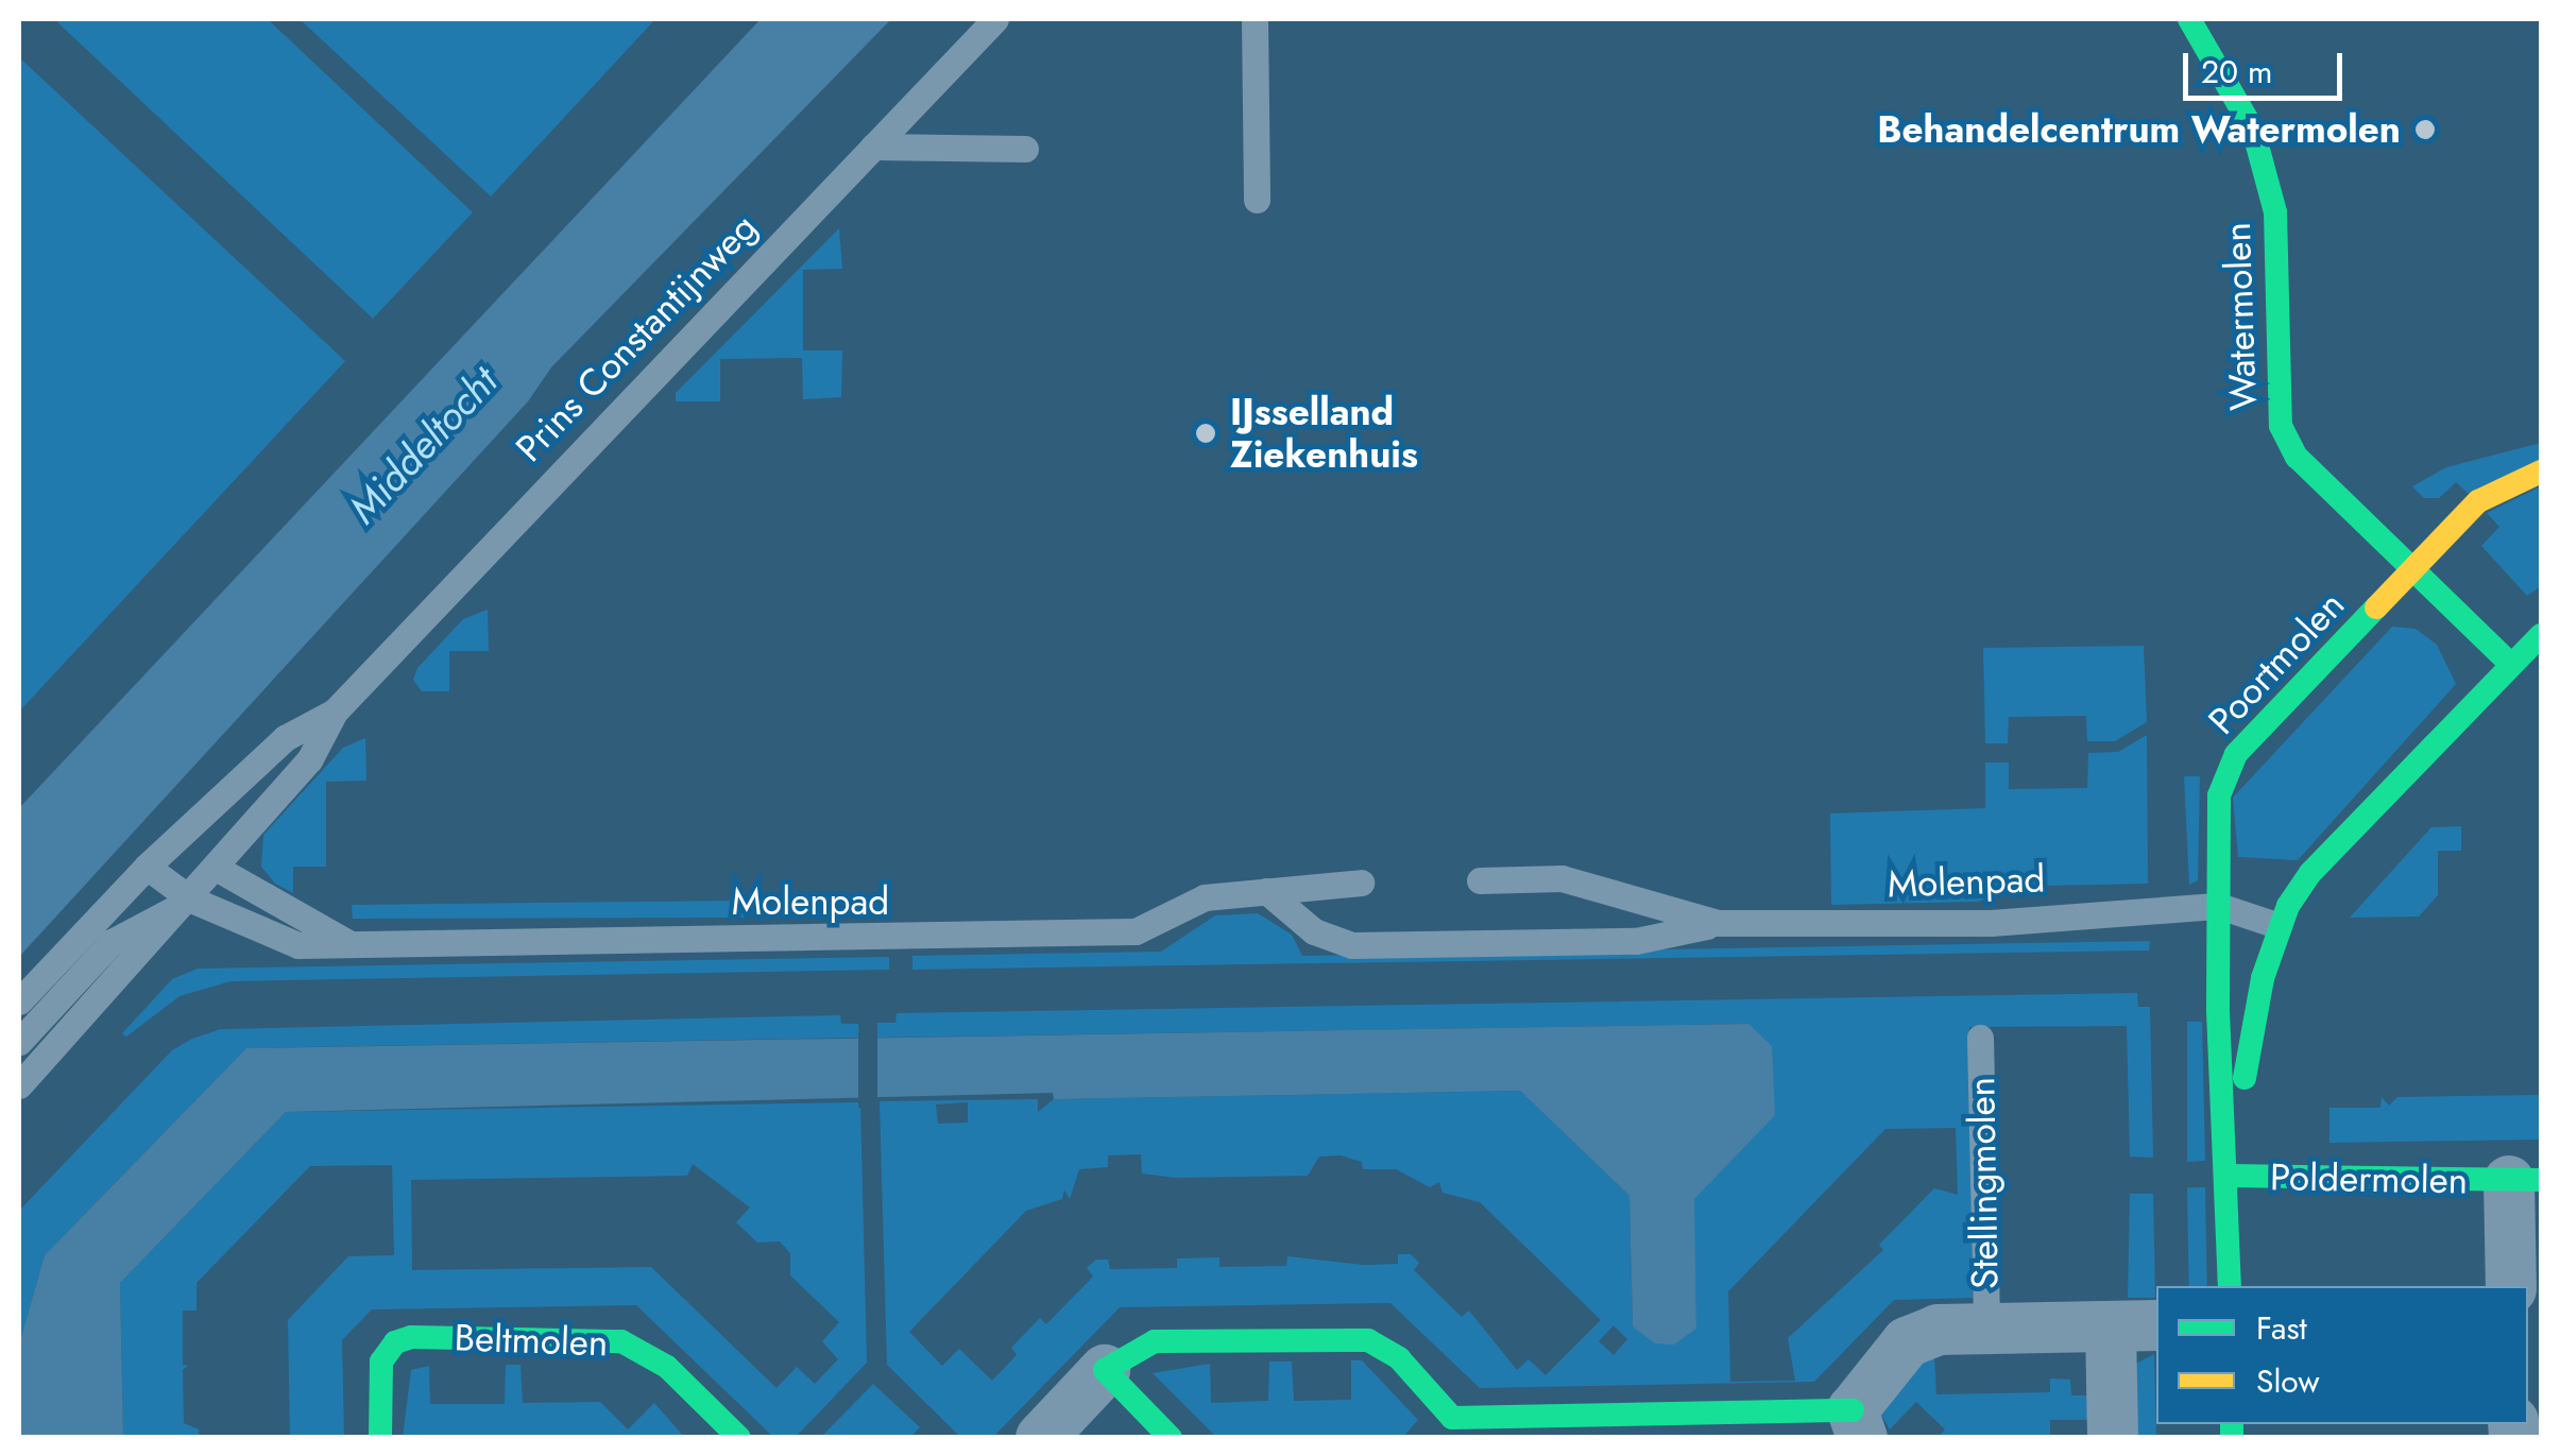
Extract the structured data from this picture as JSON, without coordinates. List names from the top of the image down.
{
  "streets": {
    "street": [
      "Watermolen",
      "Poortmolen",
      "Poldermolen",
      "Stellingmolen",
      "Beltmolen"
    ],
    "lane": ["Prins Constantijnweg", "Molenpad"]
  },
  "crossings": [
    ["Watermolen", "Poortmolen"],
    ["Prins Constantijnweg", "Molenpad"],
    ["Poortmolen", "Molenpad"],
    ["Poortmolen", "Poldermolen"]
  ],
  "water": ["Middeltocht"],
  "places": ["Behandelcentrum Watermolen", "IJsselland Ziekenhuis"],
  "legend": ["Fast", "Slow"],
  "scale_bar": "20 m"
}
